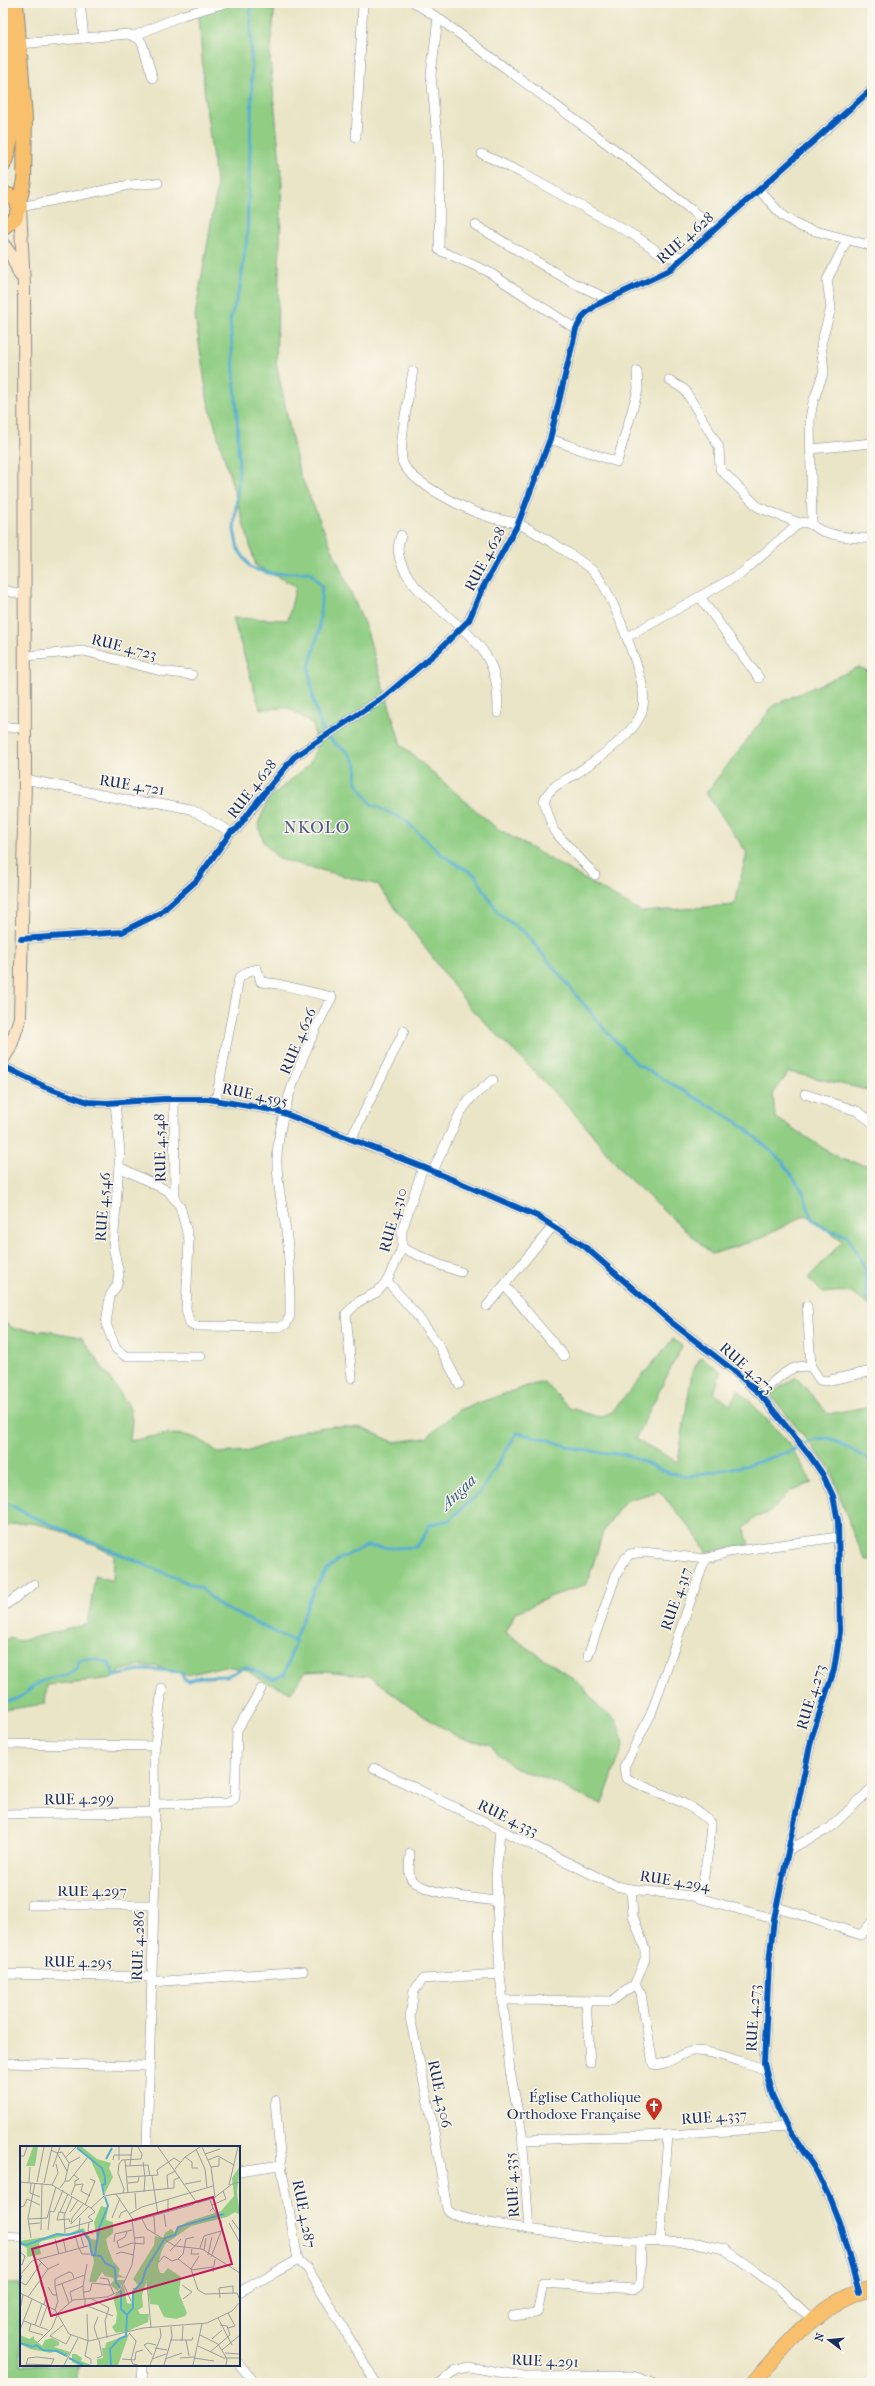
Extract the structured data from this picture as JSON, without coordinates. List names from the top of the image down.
{
  "streets": {
    "street": [
      "RUE 4.628",
      "RUE 4.723",
      "RUE 4.721",
      "RUE 4.626",
      "RUE 4.595",
      "RUE 4.548",
      "RUE 4.546",
      "RUE 4.310",
      "RUE 4.273",
      "RUE 4.317",
      "RUE 4.299",
      "RUE 4.333",
      "RUE 4.294",
      "RUE 4.297",
      "RUE 4.286",
      "RUE 4.295",
      "RUE 4.306",
      "RUE 4.337",
      "RUE 4.335",
      "RUE 4.287",
      "RUE 4.291"
    ]
  },
  "crossings": [
    ["RUE 4.628", "RUE 4.721"],
    ["RUE 4.626", "RUE 4.595"],
    ["RUE 4.626", "RUE 4.548"],
    ["RUE 4.595", "RUE 4.548"],
    ["RUE 4.595", "RUE 4.546"],
    ["RUE 4.595", "RUE 4.310"],
    ["RUE 4.595", "RUE 4.273"],
    ["RUE 4.273", "RUE 4.317"],
    ["RUE 4.273", "RUE 4.294"],
    ["RUE 4.273", "RUE 4.337"],
    ["RUE 4.317", "RUE 4.294"],
    ["RUE 4.299", "RUE 4.286"],
    ["RUE 4.333", "RUE 4.294"],
    ["RUE 4.333", "RUE 4.335"],
    ["RUE 4.297", "RUE 4.286"],
    ["RUE 4.286", "RUE 4.295"],
    ["RUE 4.306", "RUE 4.335"],
    ["RUE 4.337", "RUE 4.335"]
  ],
  "districts": ["NKOLO"],
  "water": ["Angaa"],
  "places": {
    "church": ["Église Catholique Orthodoxe Française"]
  },
  "north": "left"
}
